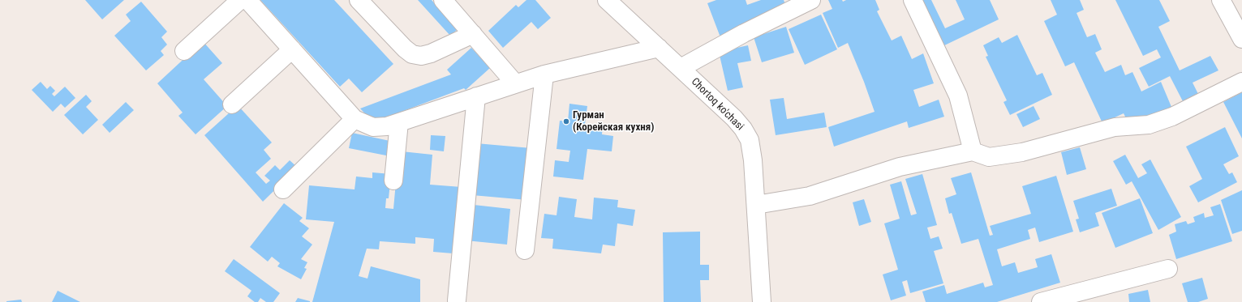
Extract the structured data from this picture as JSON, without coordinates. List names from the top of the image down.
{
  "streets": {
    "street": ["Chortoq ko'chasi"]
  },
  "places": ["Гурман (Корейская кухня)"]
}
